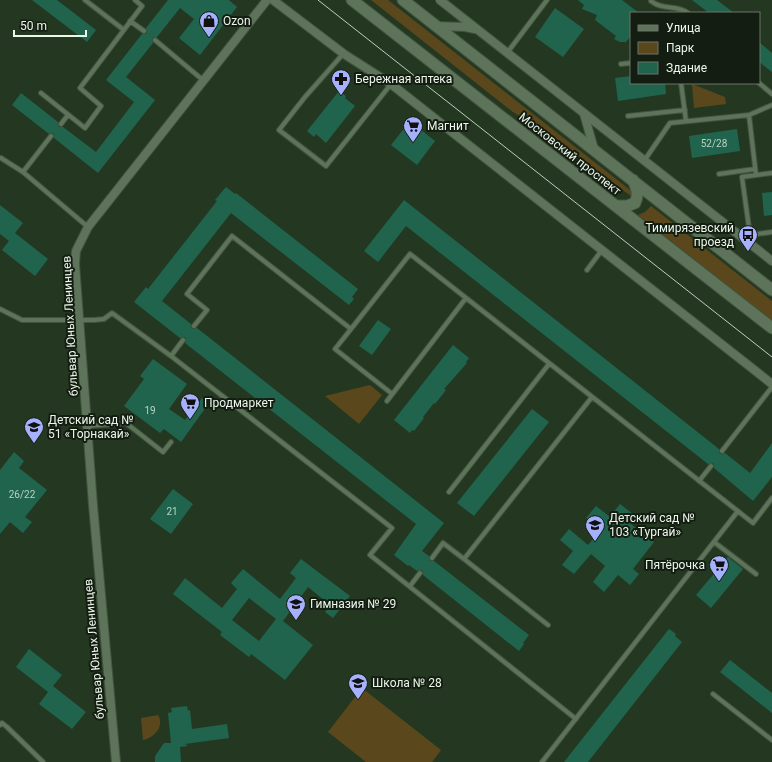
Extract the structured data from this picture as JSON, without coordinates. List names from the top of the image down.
{
  "streets": {
    "main road": ["Московский проспект"],
    "street": ["бульвар Юных Ленинцев"]
  },
  "places": {
    "shop": ["Ozon"],
    "pharmacy": ["Бережная аптека"],
    "supermarket": ["Магнит", "Продмаркет", "Пятёрочка"],
    "bus stop": ["Тимирязевский проезд"],
    "school or university": [
      "Детский сад № 51 «Торнакай»",
      "Детский сад № 103 «Тургай»",
      "Гимназия № 29",
      "Школа № 28"
    ]
  },
  "house_numbers": [
    "52/28",
    "19",
    "26/22",
    "21"
  ],
  "legend": ["Улица", "Парк", "Здание"],
  "scale_bar": "50 m"
}
